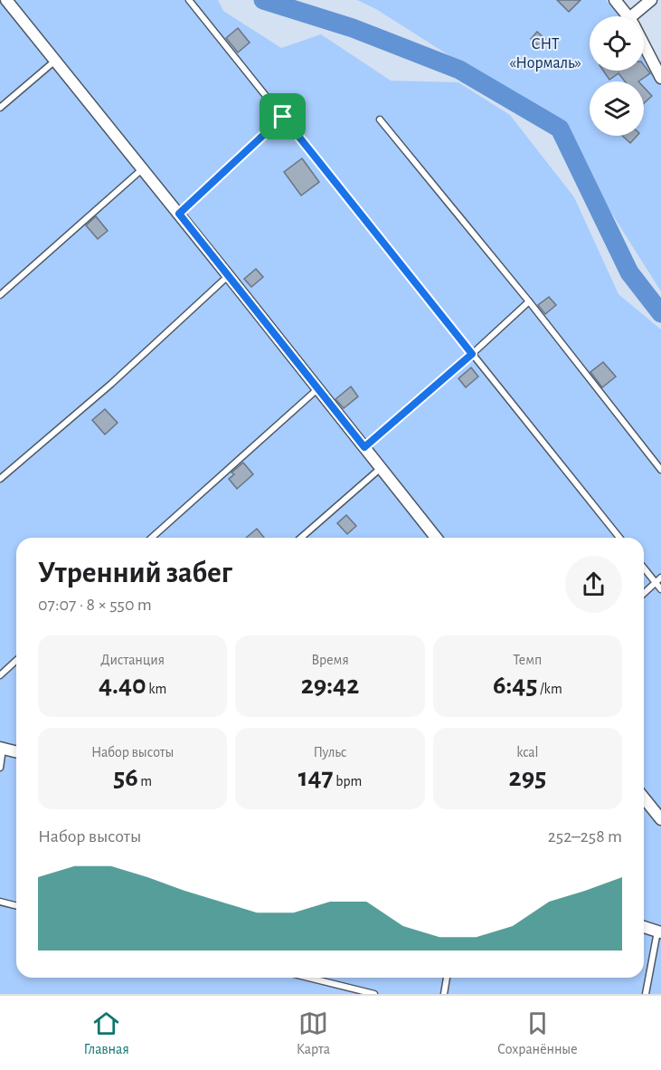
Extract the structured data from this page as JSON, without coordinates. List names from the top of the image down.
{
  "parks": ["СНТ «Нормаль»"],
  "page": {
    "heading": ["Утренний забег", "07:07 · 8 × 550 m"],
    "stats": [
      ["Дистанция", "4.40 km"],
      ["Время", "29:42"],
      ["Темп", "6:45 /km"],
      ["Набор высоты", "56 m"],
      ["Пульс", "147 bpm"],
      ["kcal", "295"]
    ],
    "chart": ["Набор высоты", "252–258 m"],
    "tabs": ["Главная", "Карта", "Сохранённые"]
  }
}
